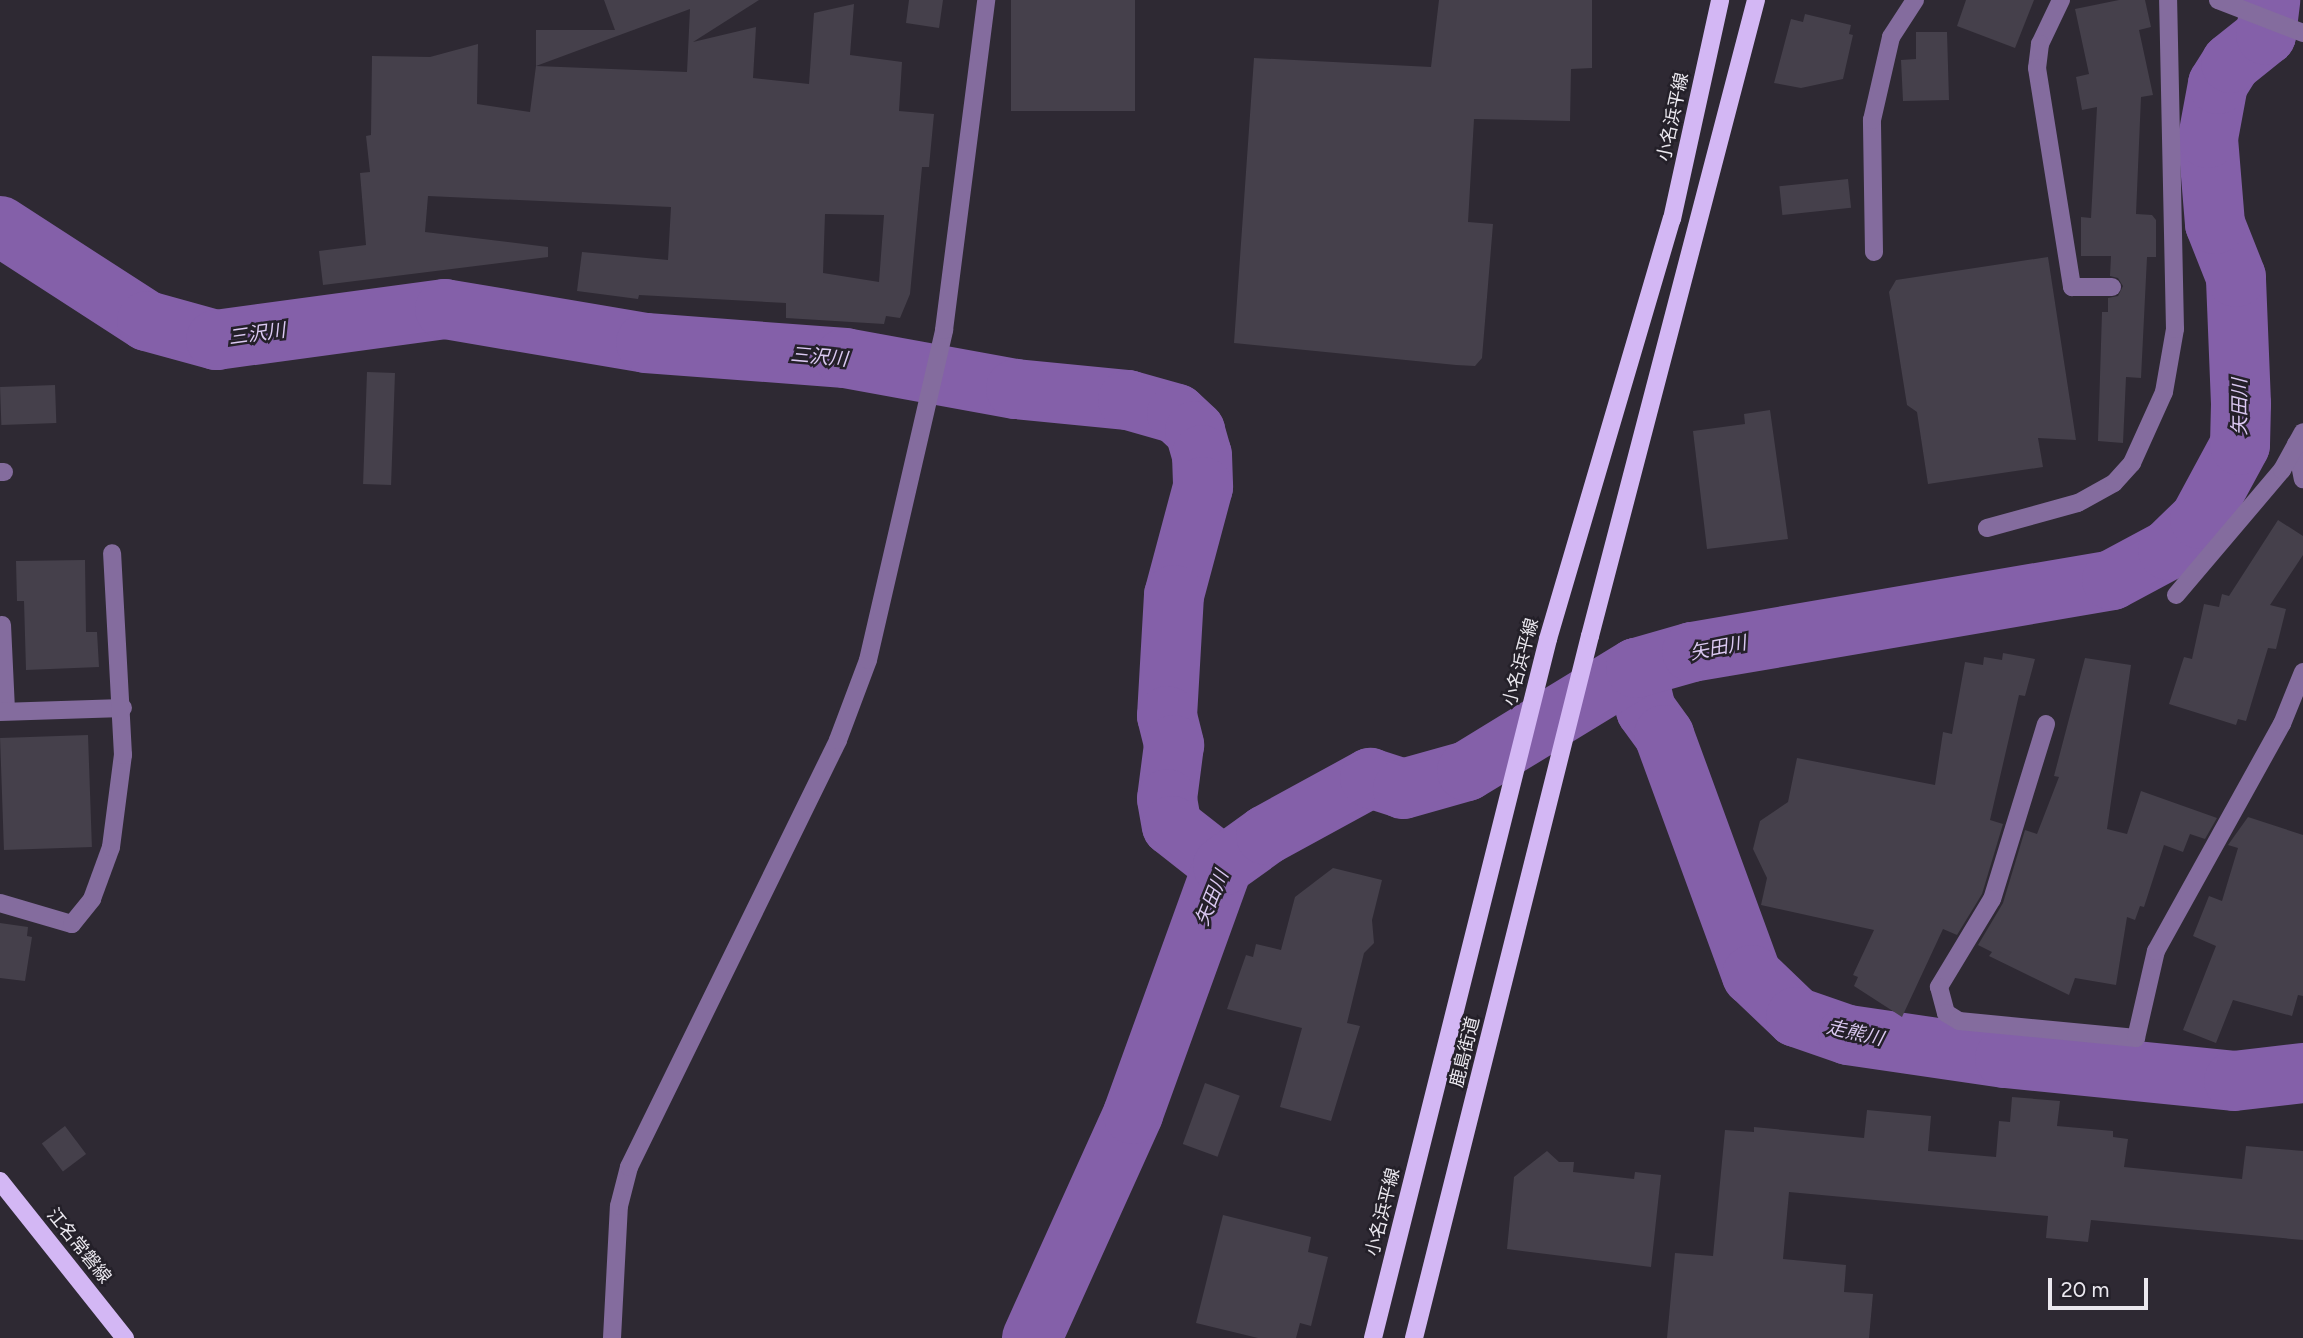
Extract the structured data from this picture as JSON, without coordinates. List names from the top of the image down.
{
  "streets": {
    "main road": ["小名浜平線", "鹿島街道", "江名常磐線"]
  },
  "water": ["三沢川", "矢田川", "走熊川"],
  "scale_bar": "20 m"
}
